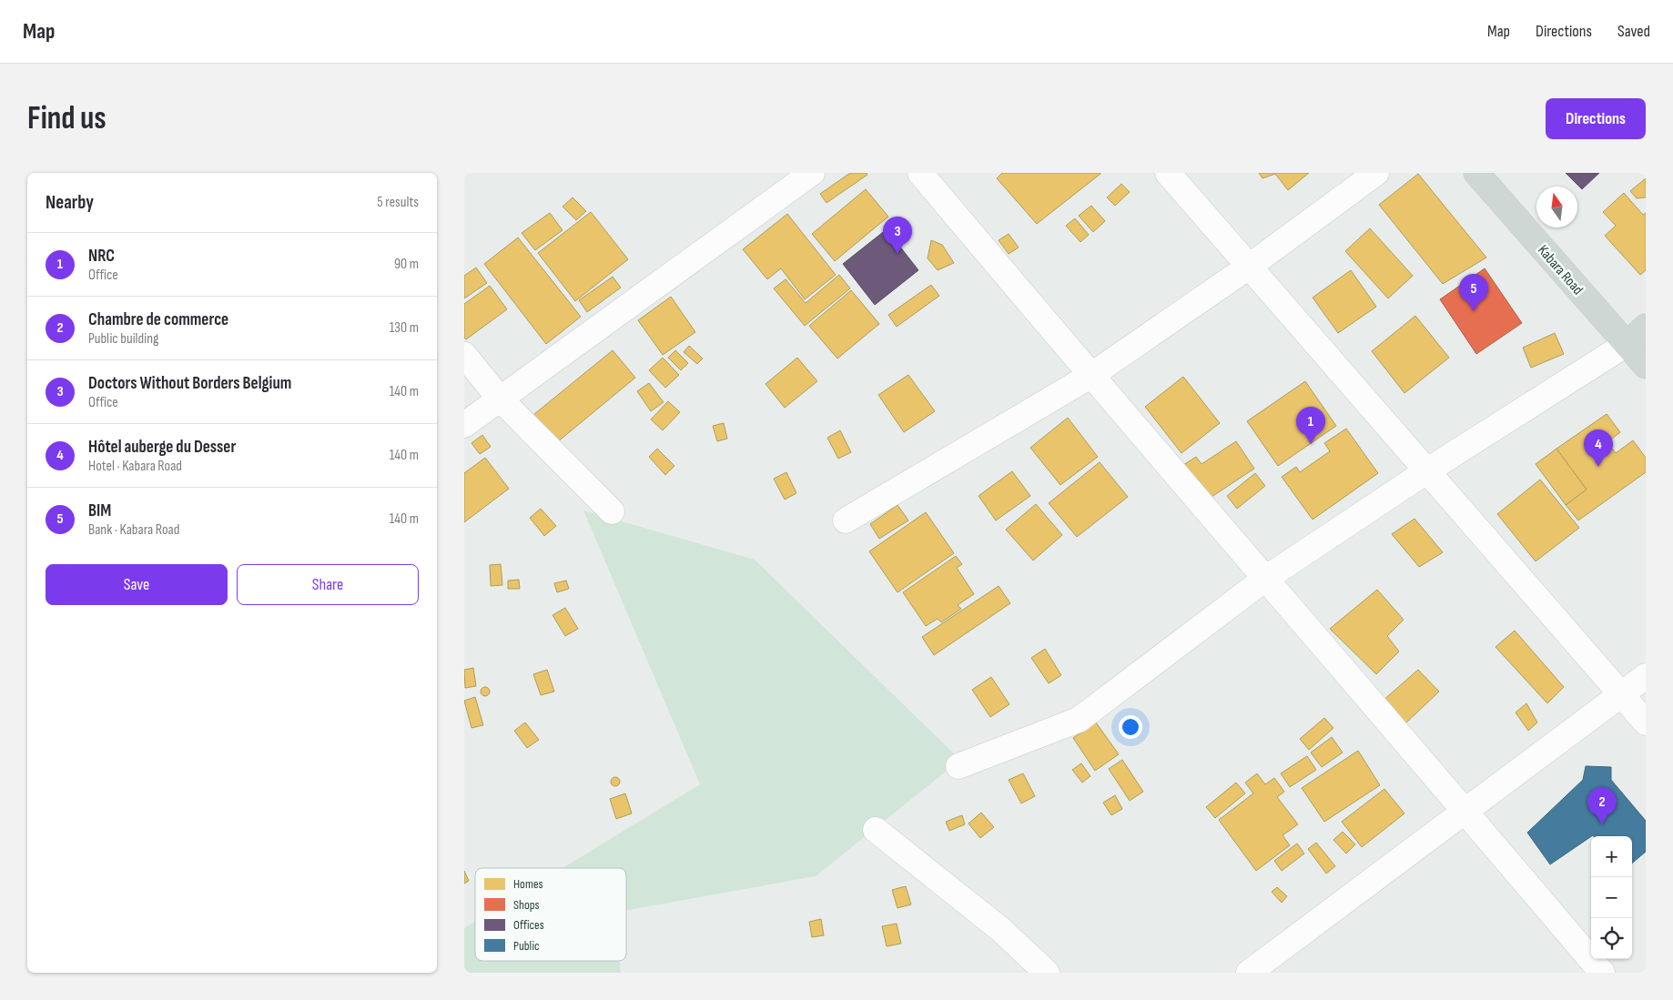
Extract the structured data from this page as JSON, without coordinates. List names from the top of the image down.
{
  "streets": {
    "main road": ["Kabara Road"]
  },
  "legend": [
    "Homes",
    "Shops",
    "Offices",
    "Public"
  ],
  "north": "top",
  "page": {
    "header": "Map",
    "nav": ["Map", "Directions", "Saved"],
    "buttons": [
      "Directions",
      ["Save", "Share"]
    ],
    "title": "Find us",
    "heading": ["Nearby", "5 results"],
    "pins": [
      "3",
      "5",
      "1",
      "4",
      "2"
    ],
    "list": [
      {
        "mark": "1",
        "name": "NRC",
        "note": "Office",
        "value": "90 m"
      },
      {
        "mark": "2",
        "name": "Chambre de commerce",
        "note": "Public building",
        "value": "130 m"
      },
      {
        "mark": "3",
        "name": "Doctors Without Borders Belgium",
        "note": "Office",
        "value": "140 m"
      },
      {
        "mark": "4",
        "name": "Hôtel auberge du Desser",
        "note": "Hotel · Kabara Road",
        "value": "140 m"
      },
      {
        "mark": "5",
        "name": "BIM",
        "note": "Bank · Kabara Road",
        "value": "140 m"
      }
    ],
    "map_buttons": ["+", "−"]
  }
}
